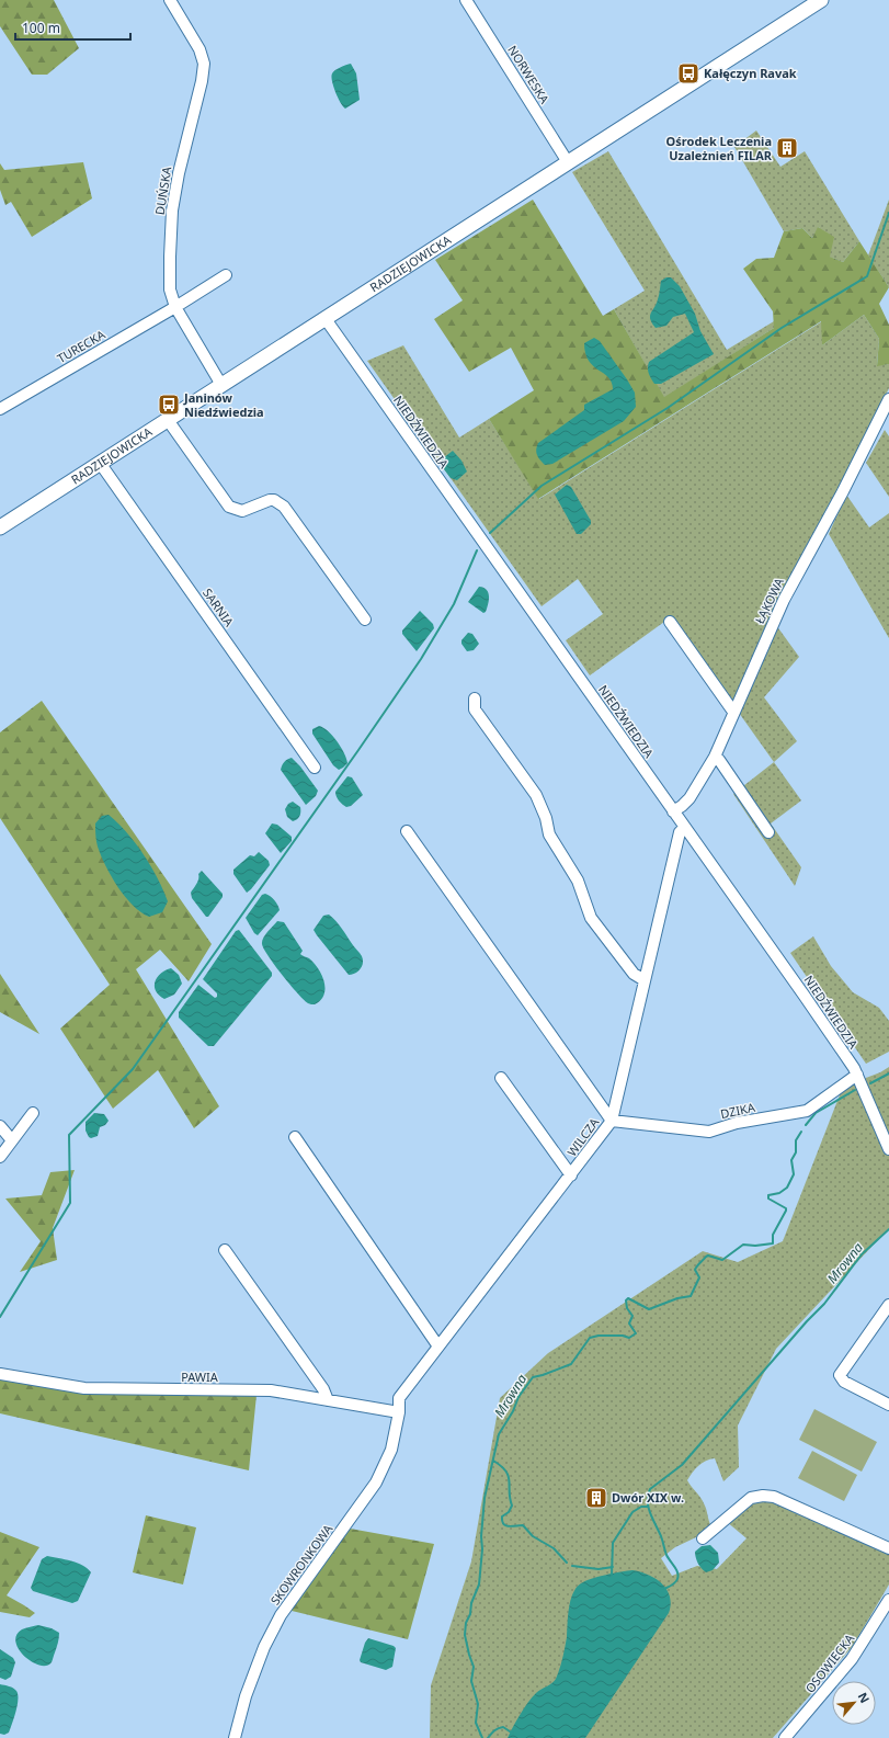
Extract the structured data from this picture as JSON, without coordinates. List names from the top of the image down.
{
  "streets": {
    "main road": ["RADZIEJOWICKA"],
    "street": [
      "NORWESKA",
      "DUŃSKA",
      "TURECKA",
      "NIEDŹWIEDZIA",
      "ŁĄKOWA",
      "SARNIA",
      "DZIKA",
      "WILCZA",
      "PAWIA",
      "SKOWRONKOWA",
      "OSOWIECKA"
    ]
  },
  "crossings": [
    ["NORWESKA", "RADZIEJOWICKA"],
    ["DUŃSKA", "RADZIEJOWICKA"],
    ["DUŃSKA", "TURECKA"],
    ["RADZIEJOWICKA", "NIEDŹWIEDZIA"],
    ["RADZIEJOWICKA", "SARNIA"],
    ["NIEDŹWIEDZIA", "ŁĄKOWA"],
    ["NIEDŹWIEDZIA", "DZIKA"],
    ["NIEDŹWIEDZIA", "WILCZA"],
    ["DZIKA", "WILCZA"],
    ["WILCZA", "PAWIA"],
    ["WILCZA", "SKOWRONKOWA"],
    ["PAWIA", "SKOWRONKOWA"]
  ],
  "water": ["Mrowna"],
  "places": {
    "bus stop": ["Kałęczyn Ravak", "Janinów Niedźwiedzia"],
    "building": ["Ośrodek Leczenia Uzależnień FILAR", "Dwór XIX w."]
  },
  "scale_bar": "100 m",
  "north": "top right"
}
